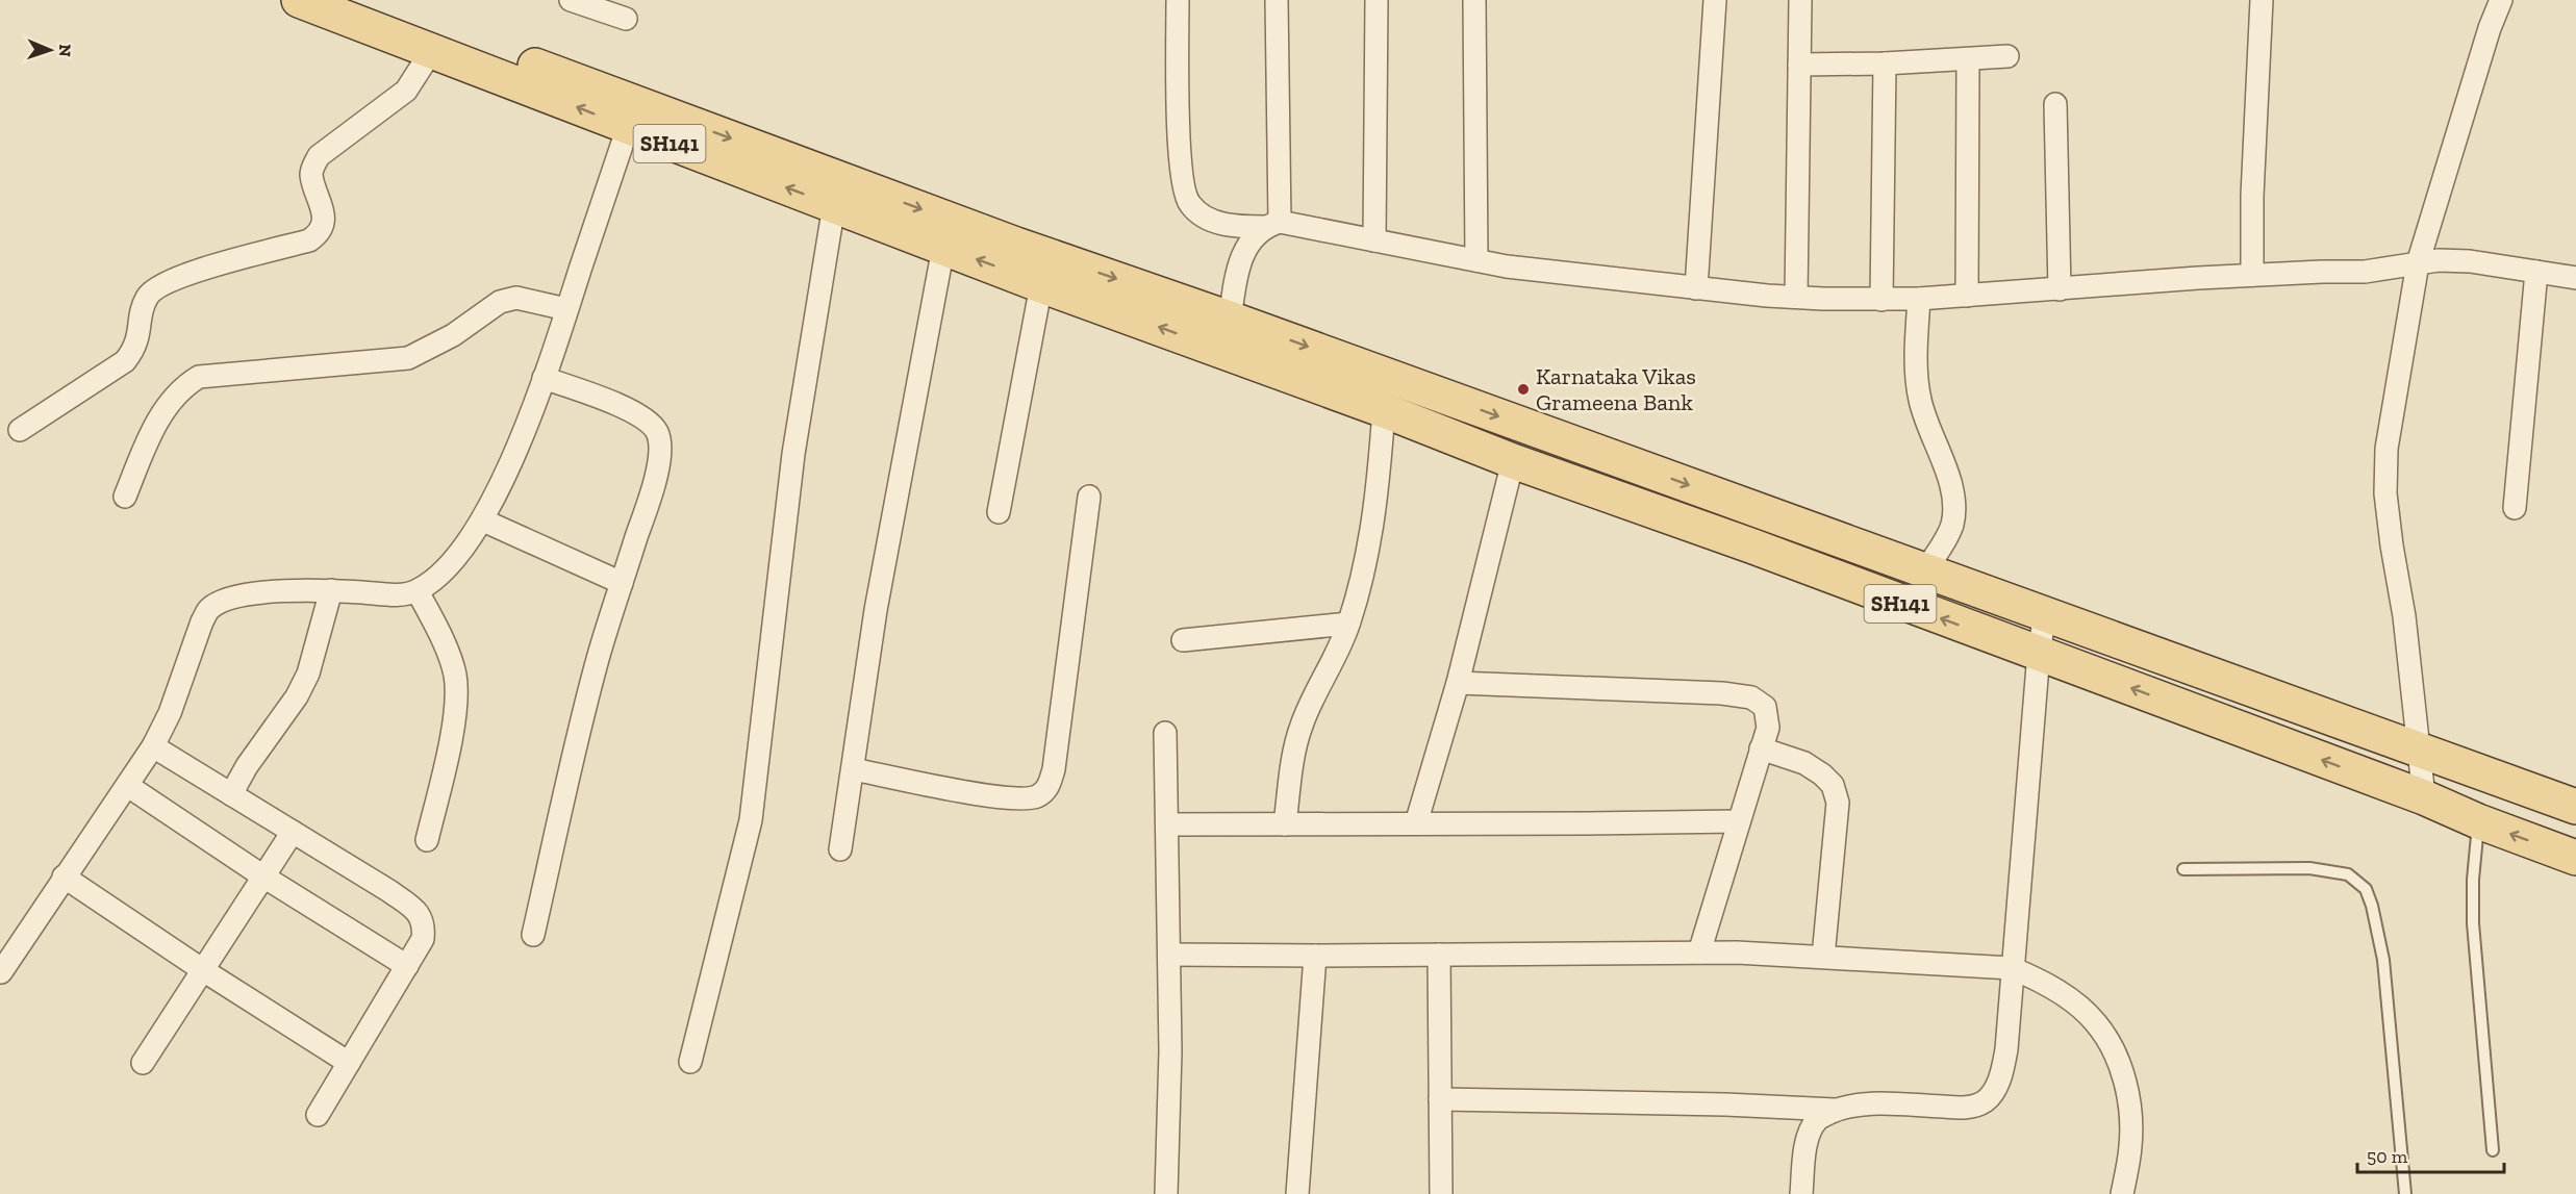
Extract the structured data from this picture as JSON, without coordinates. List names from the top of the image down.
{
  "streets": {
    "main road": ["SH141"]
  },
  "places": ["Karnataka Vikas Grameena Bank"],
  "scale_bar": "50 m",
  "north": "right"
}
